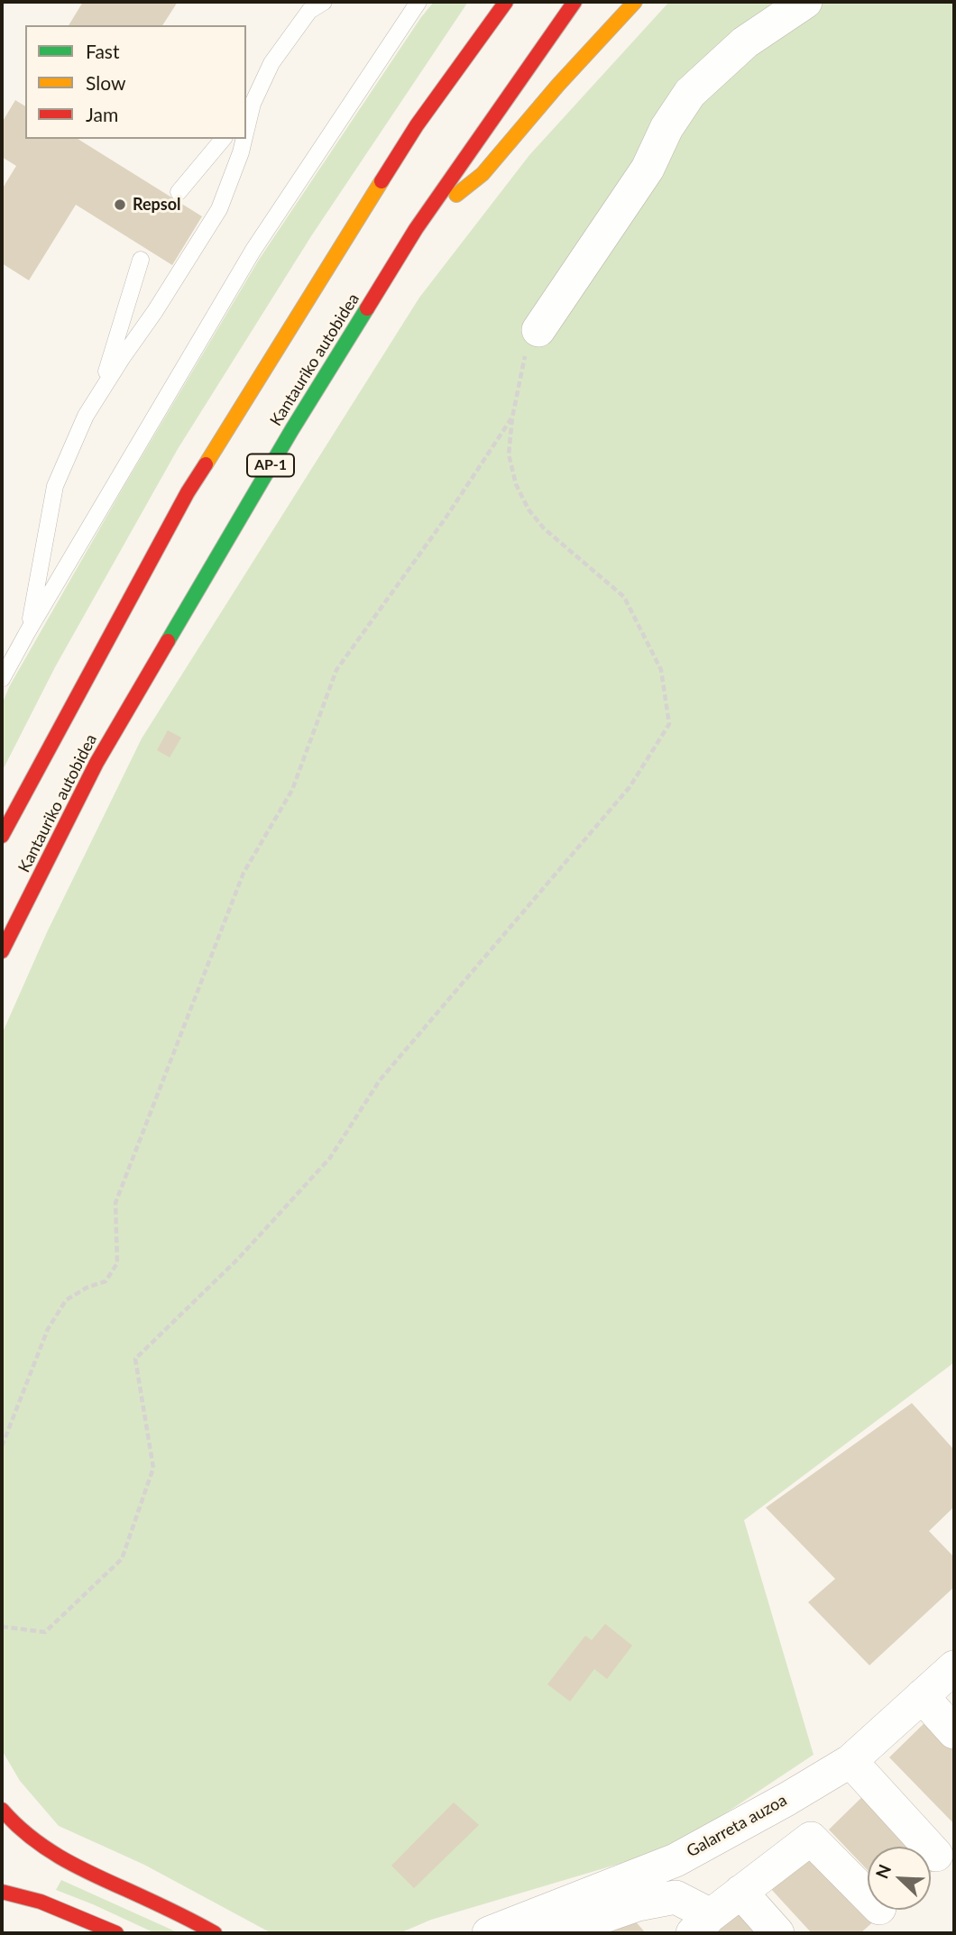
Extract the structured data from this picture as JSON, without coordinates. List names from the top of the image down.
{
  "streets": {
    "main road": ["Kantauriko autobidea", "AP-1"],
    "street": ["Galarreta auzoa"]
  },
  "places": ["Repsol"],
  "legend": ["Fast", "Slow", "Jam"],
  "north": "top left"
}
